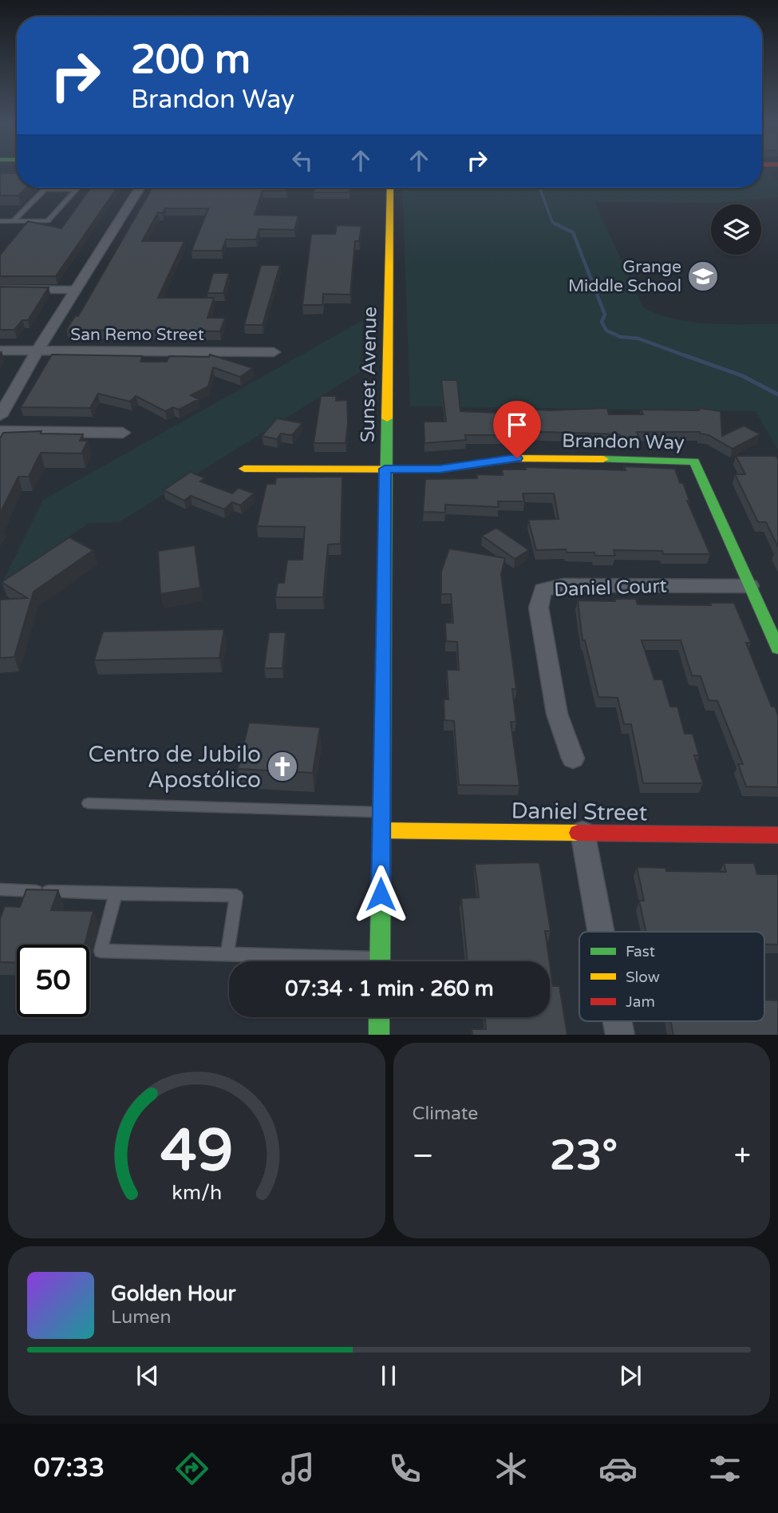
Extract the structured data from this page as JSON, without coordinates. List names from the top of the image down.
{
  "streets": {
    "main road": ["Sunset Avenue", "Brandon Way", "Daniel Street"],
    "street": ["San Remo Street", "Daniel Court"]
  },
  "crossings": [
    ["Sunset Avenue", "Brandon Way"],
    ["Sunset Avenue", "Daniel Street"],
    ["Brandon Way", "Daniel Court"]
  ],
  "places": {
    "school or university": ["Grange Middle School"],
    "church": ["Centro de Jubilo Apostólico"]
  },
  "legend": ["Fast", "Slow", "Jam"],
  "page": {
    "turn": ["200 m", "Brandon Way"],
    "limit": "50",
    "trip": "07:34 · 1 min · 260 m",
    "tile": "Climate",
    "heat": ["−", "23°", "+"],
    "song": ["Golden Hour", "Lumen"],
    "tabs": "07:33",
    "gauge": ["49", "km/h"]
  }
}
